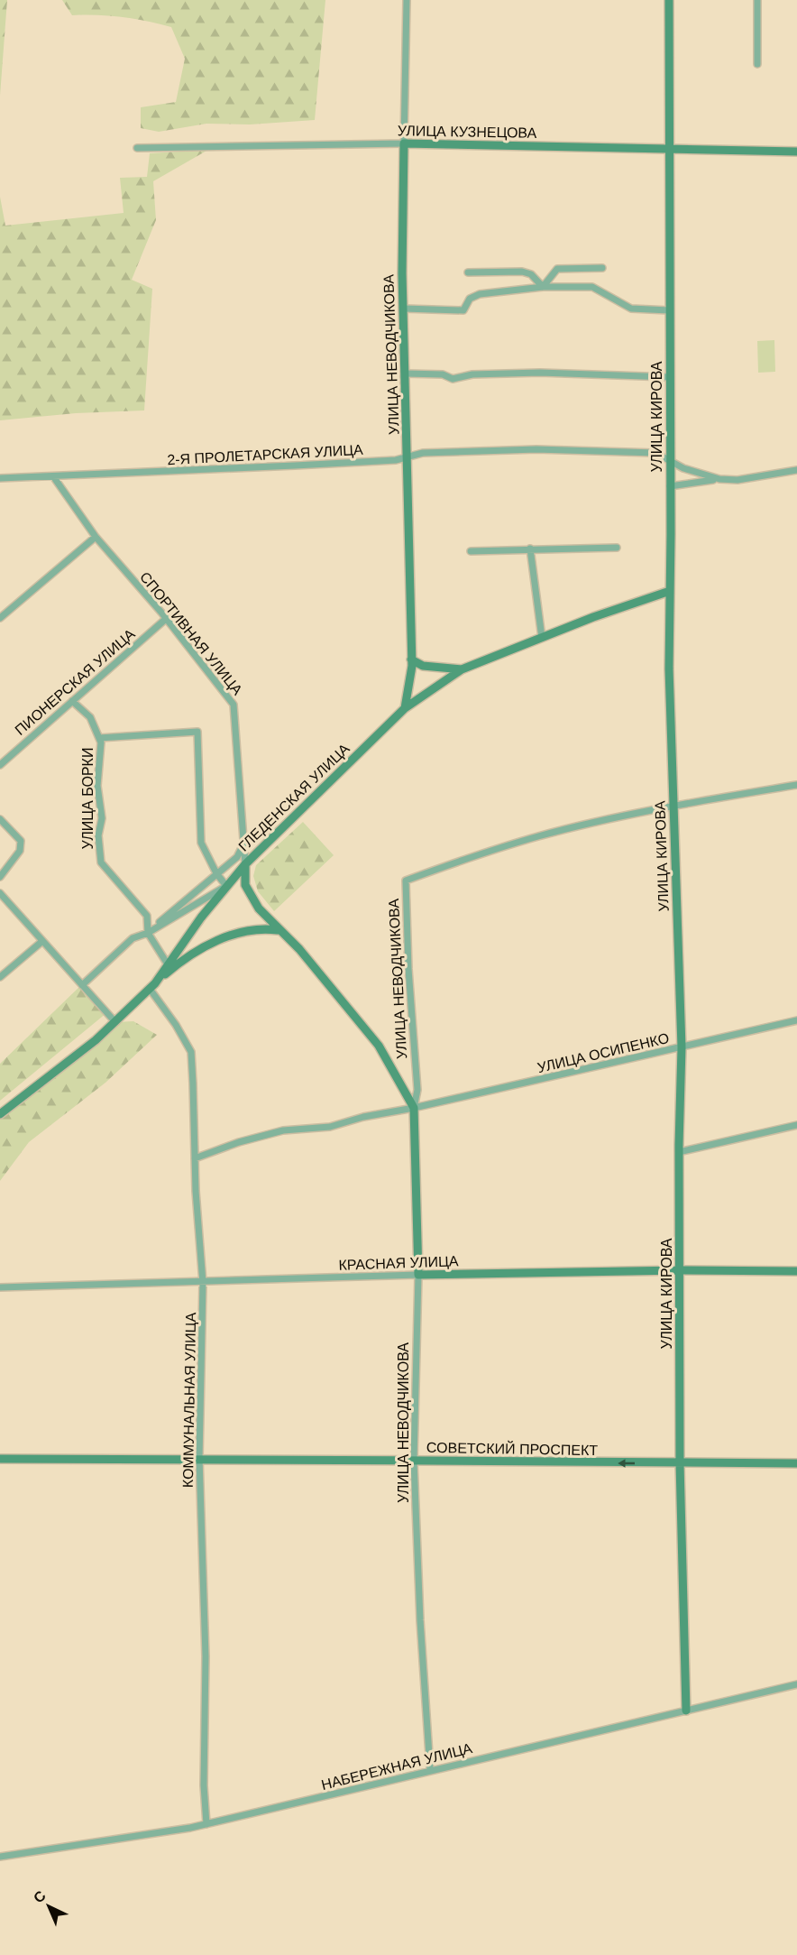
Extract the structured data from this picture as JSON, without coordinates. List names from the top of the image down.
{
  "streets": {
    "main road": [
      "УЛИЦА КУЗНЕЦОВА",
      "УЛИЦА НЕВОДЧИКОВА",
      "УЛИЦА КИРОВА",
      "ГЛЕДЕНСКАЯ УЛИЦА",
      "КРАСНАЯ УЛИЦА",
      "СОВЕТСКИЙ ПРОСПЕКТ"
    ],
    "street": [
      "2-Я ПРОЛЕТАРСКАЯ УЛИЦА",
      "СПОРТИВНАЯ УЛИЦА",
      "ПИОНЕРСКАЯ УЛИЦА",
      "УЛИЦА БОРКИ",
      "УЛИЦА ОСИПЕНКО",
      "КОММУНАЛЬНАЯ УЛИЦА",
      "НАБЕРЕЖНАЯ УЛИЦА"
    ]
  },
  "crossings": [
    ["УЛИЦА КУЗНЕЦОВА", "УЛИЦА НЕВОДЧИКОВА"],
    ["УЛИЦА КУЗНЕЦОВА", "УЛИЦА КИРОВА"],
    ["УЛИЦА НЕВОДЧИКОВА", "УЛИЦА КИРОВА"],
    ["УЛИЦА НЕВОДЧИКОВА", "2-Я ПРОЛЕТАРСКАЯ УЛИЦА"],
    ["УЛИЦА НЕВОДЧИКОВА", "СПОРТИВНАЯ УЛИЦА"],
    ["УЛИЦА НЕВОДЧИКОВА", "ГЛЕДЕНСКАЯ УЛИЦА"],
    ["УЛИЦА НЕВОДЧИКОВА", "УЛИЦА ОСИПЕНКО"],
    ["УЛИЦА НЕВОДЧИКОВА", "КРАСНАЯ УЛИЦА"],
    ["УЛИЦА НЕВОДЧИКОВА", "СОВЕТСКИЙ ПРОСПЕКТ"],
    ["УЛИЦА НЕВОДЧИКОВА", "НАБЕРЕЖНАЯ УЛИЦА"],
    ["УЛИЦА КИРОВА", "2-Я ПРОЛЕТАРСКАЯ УЛИЦА"],
    ["УЛИЦА КИРОВА", "ГЛЕДЕНСКАЯ УЛИЦА"],
    ["УЛИЦА КИРОВА", "УЛИЦА ОСИПЕНКО"],
    ["УЛИЦА КИРОВА", "КРАСНАЯ УЛИЦА"],
    ["УЛИЦА КИРОВА", "СОВЕТСКИЙ ПРОСПЕКТ"],
    ["УЛИЦА КИРОВА", "НАБЕРЕЖНАЯ УЛИЦА"],
    ["2-Я ПРОЛЕТАРСКАЯ УЛИЦА", "СПОРТИВНАЯ УЛИЦА"],
    ["СПОРТИВНАЯ УЛИЦА", "ПИОНЕРСКАЯ УЛИЦА"],
    ["СПОРТИВНАЯ УЛИЦА", "ГЛЕДЕНСКАЯ УЛИЦА"],
    ["ПИОНЕРСКАЯ УЛИЦА", "УЛИЦА БОРКИ"],
    ["ГЛЕДЕНСКАЯ УЛИЦА", "УЛИЦА БОРКИ"],
    ["ГЛЕДЕНСКАЯ УЛИЦА", "КОММУНАЛЬНАЯ УЛИЦА"],
    ["УЛИЦА ОСИПЕНКО", "КОММУНАЛЬНАЯ УЛИЦА"],
    ["КРАСНАЯ УЛИЦА", "КОММУНАЛЬНАЯ УЛИЦА"],
    ["КОММУНАЛЬНАЯ УЛИЦА", "СОВЕТСКИЙ ПРОСПЕКТ"],
    ["КОММУНАЛЬНАЯ УЛИЦА", "НАБЕРЕЖНАЯ УЛИЦА"]
  ],
  "north": "top left"
}
